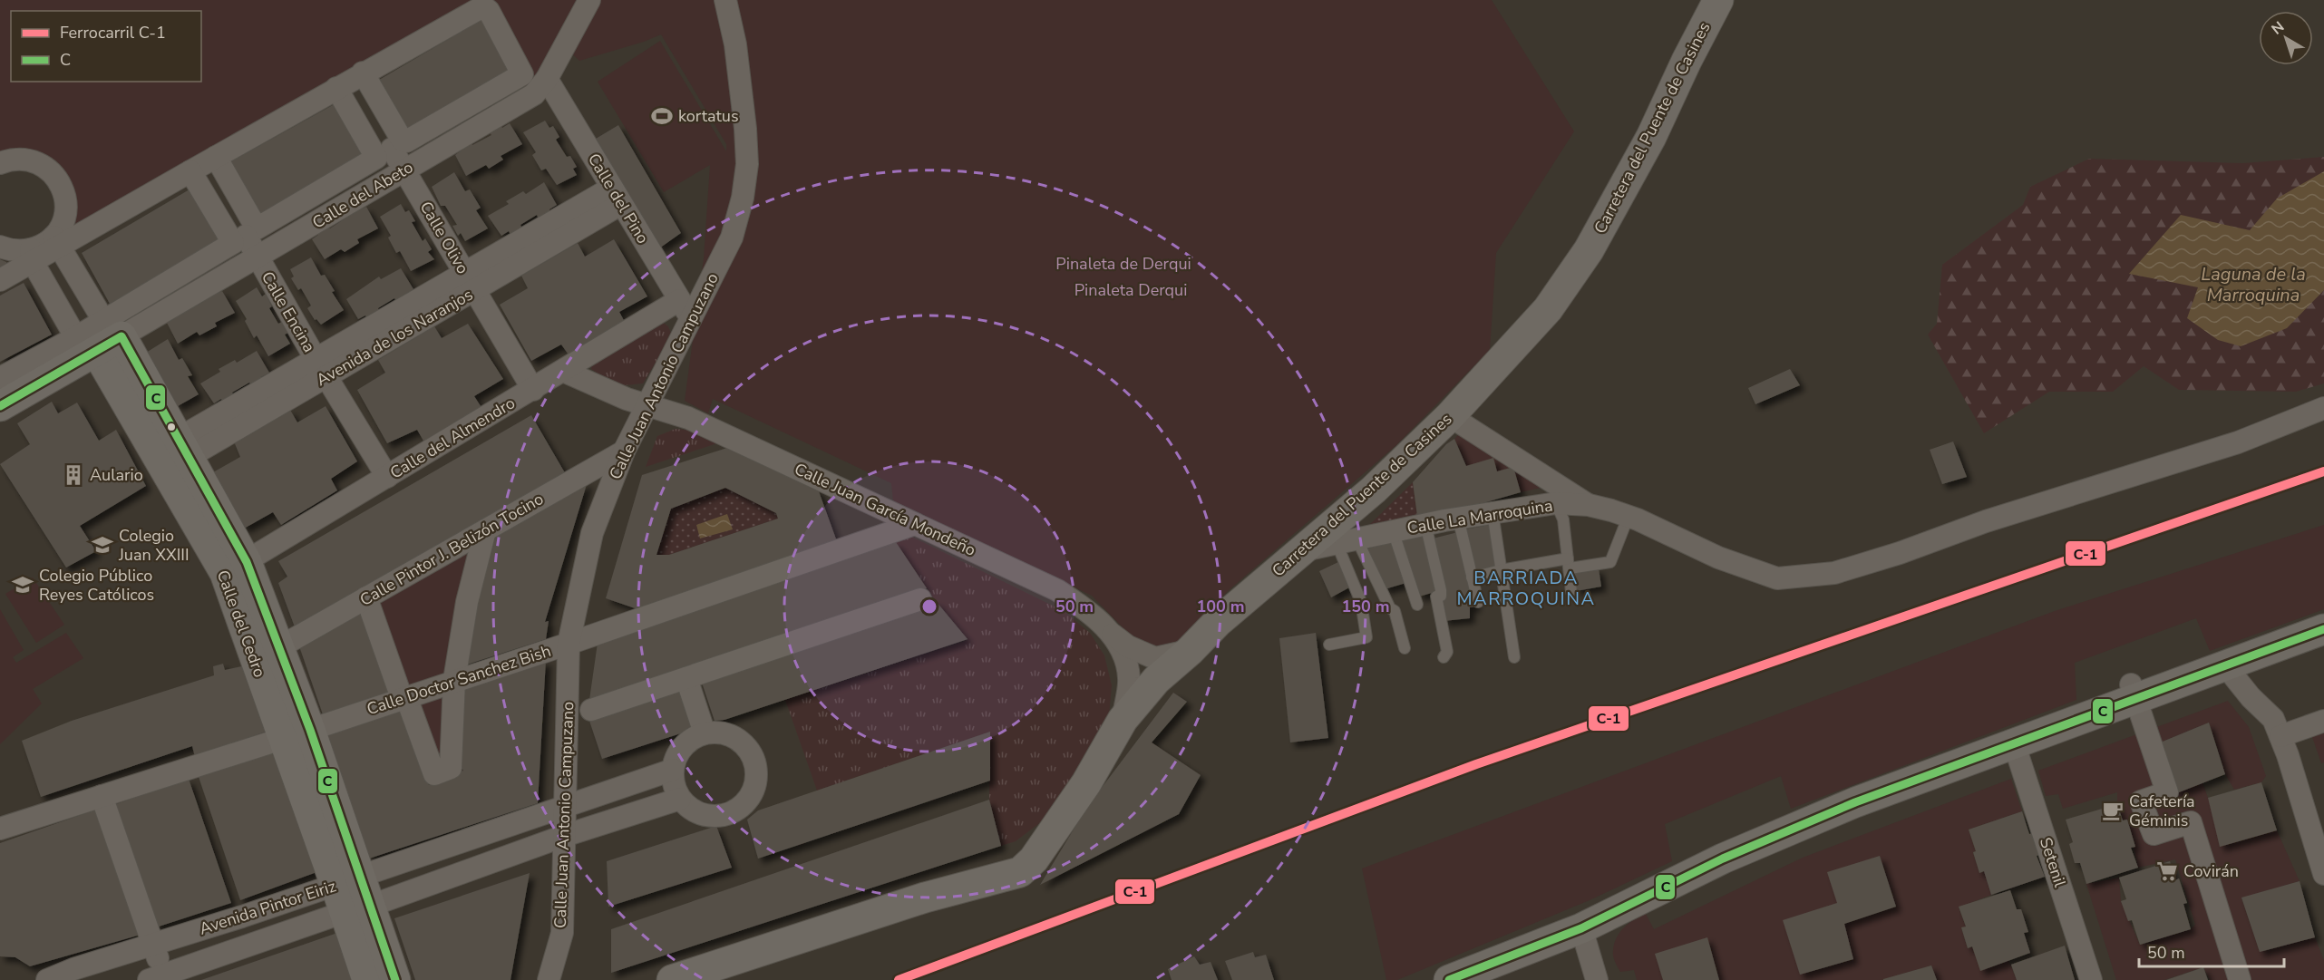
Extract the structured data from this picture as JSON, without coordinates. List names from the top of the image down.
{
  "streets": {
    "street": [
      "Carretera del Puente de Casines",
      "Calle del Abeto",
      "Calle del Pino",
      "Calle Olivo",
      "Calle Encina",
      "Avenida de los Naranjos",
      "Calle Juan Antonio Campuzano",
      "Calle del Almendro",
      "Calle Juan García Mondeño",
      "Calle La Marroquina",
      "Calle Pintor J. Belizón Tocino",
      "Calle del Cedro",
      "Calle Doctor Sanchez Bish",
      "Setenil",
      "Avenida Pintor Eiriz"
    ]
  },
  "crossings": [
    ["Carretera del Puente de Casines", "Calle La Marroquina"],
    ["Calle del Abeto", "Calle del Pino"],
    ["Calle del Abeto", "Calle Olivo"],
    ["Calle del Abeto", "Calle Encina"],
    ["Calle del Abeto", "Calle del Cedro"],
    ["Calle del Pino", "Avenida de los Naranjos"],
    ["Calle del Pino", "Calle Juan Antonio Campuzano"],
    ["Calle del Pino", "Calle del Almendro"],
    ["Calle Olivo", "Avenida de los Naranjos"],
    ["Calle Olivo", "Calle del Almendro"],
    ["Calle Encina", "Avenida de los Naranjos"],
    ["Calle Encina", "Calle del Almendro"],
    ["Avenida de los Naranjos", "Calle del Cedro"],
    ["Calle Juan Antonio Campuzano", "Calle del Almendro"],
    ["Calle Juan Antonio Campuzano", "Calle Juan García Mondeño"],
    ["Calle Juan Antonio Campuzano", "Calle Pintor J. Belizón Tocino"],
    ["Calle Juan Antonio Campuzano", "Calle Doctor Sanchez Bish"],
    ["Calle Juan Antonio Campuzano", "Avenida Pintor Eiriz"],
    ["Calle del Almendro", "Calle Juan García Mondeño"],
    ["Calle del Almendro", "Calle del Cedro"],
    ["Calle Juan García Mondeño", "Calle Doctor Sanchez Bish"],
    ["Calle Pintor J. Belizón Tocino", "Calle del Cedro"],
    ["Calle del Cedro", "Calle Doctor Sanchez Bish"],
    ["Calle del Cedro", "Avenida Pintor Eiriz"]
  ],
  "districts": ["BARRIADA MARROQUINA"],
  "water": ["Laguna de la Marroquina"],
  "parks": ["Pinaleta de Derqui", "Pinaleta Derqui"],
  "places": {
    "sports": ["kortatus"],
    "building": ["Aulario"],
    "school or university": ["Colegio Juan XXIII", "Colegio Público Reyes Católicos"],
    "cafe": ["Cafetería Géminis"],
    "supermarket": ["Covirán"]
  },
  "lines": ["transit line C", "rail line C-1"],
  "legend": ["Ferrocarril C-1", "C"],
  "scale_bar": "50 m",
  "north": "top left",
  "rings": ["50 m", "100 m", "150 m"]
}
